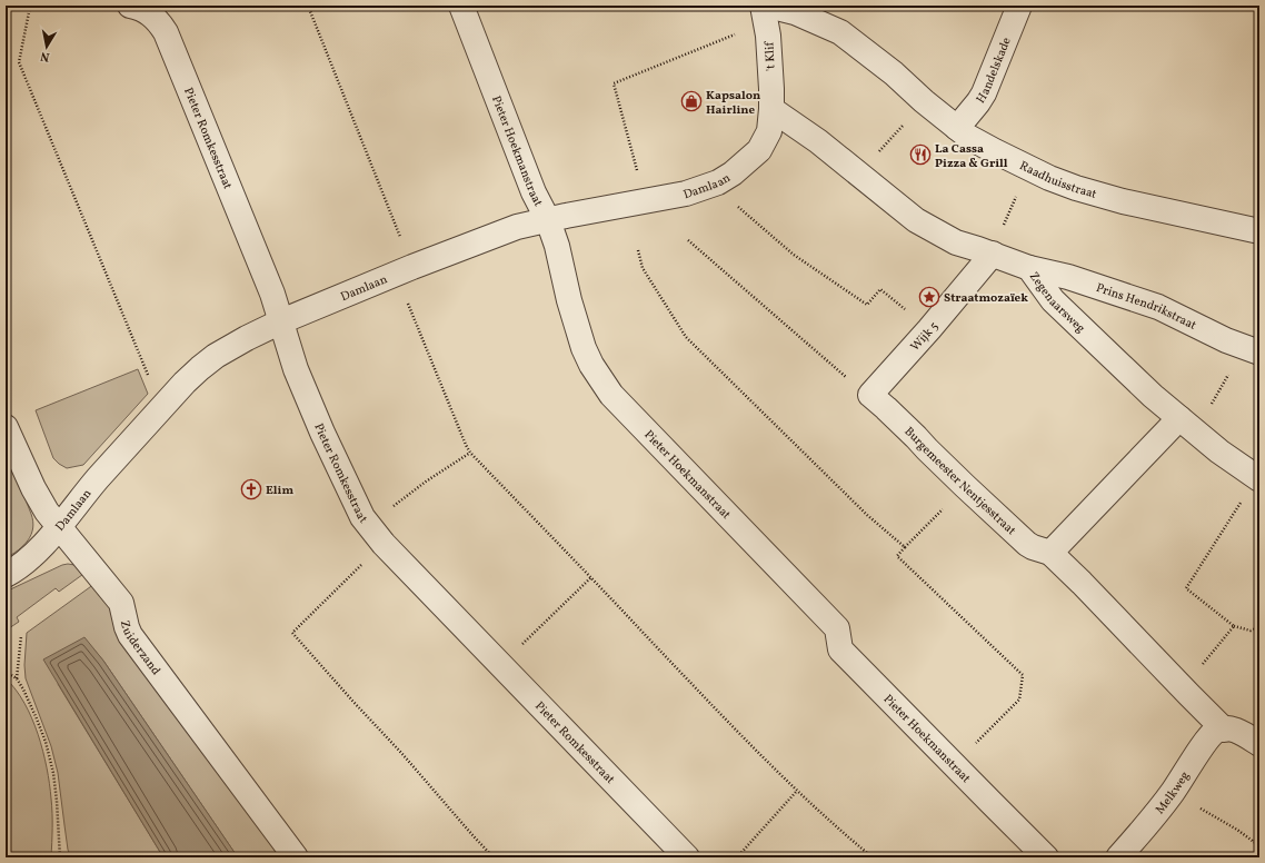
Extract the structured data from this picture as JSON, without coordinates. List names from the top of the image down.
{
  "streets": {
    "street": [
      "'t Klif",
      "Handelskade",
      "Pieter Romkesstraat",
      "Pieter Hoekmanstraat",
      "Raadhuisstraat",
      "Damlaan",
      "Zegenaarsweg",
      "Prins Hendrikstraat",
      "Wijk 5",
      "Burgemeester Nentjesstraat",
      "Zuiderzand",
      "Melkweg"
    ]
  },
  "crossings": [
    ["'t Klif", "Damlaan"],
    ["'t Klif", "Zegenaarsweg"],
    ["Handelskade", "Raadhuisstraat"],
    ["Pieter Romkesstraat", "Damlaan"],
    ["Pieter Hoekmanstraat", "Damlaan"],
    ["Damlaan", "Zegenaarsweg"],
    ["Damlaan", "Zuiderzand"],
    ["Zegenaarsweg", "Prins Hendrikstraat"],
    ["Zegenaarsweg", "Wijk 5"],
    ["Wijk 5", "Burgemeester Nentjesstraat"],
    ["Burgemeester Nentjesstraat", "Melkweg"]
  ],
  "places": {
    "shop": ["Kapsalon Hairline"],
    "restaurant": ["La Cassa Pizza & Grill"],
    "place": ["Straatmozaïek"],
    "church": ["Elim"]
  },
  "north": "bottom"
}
